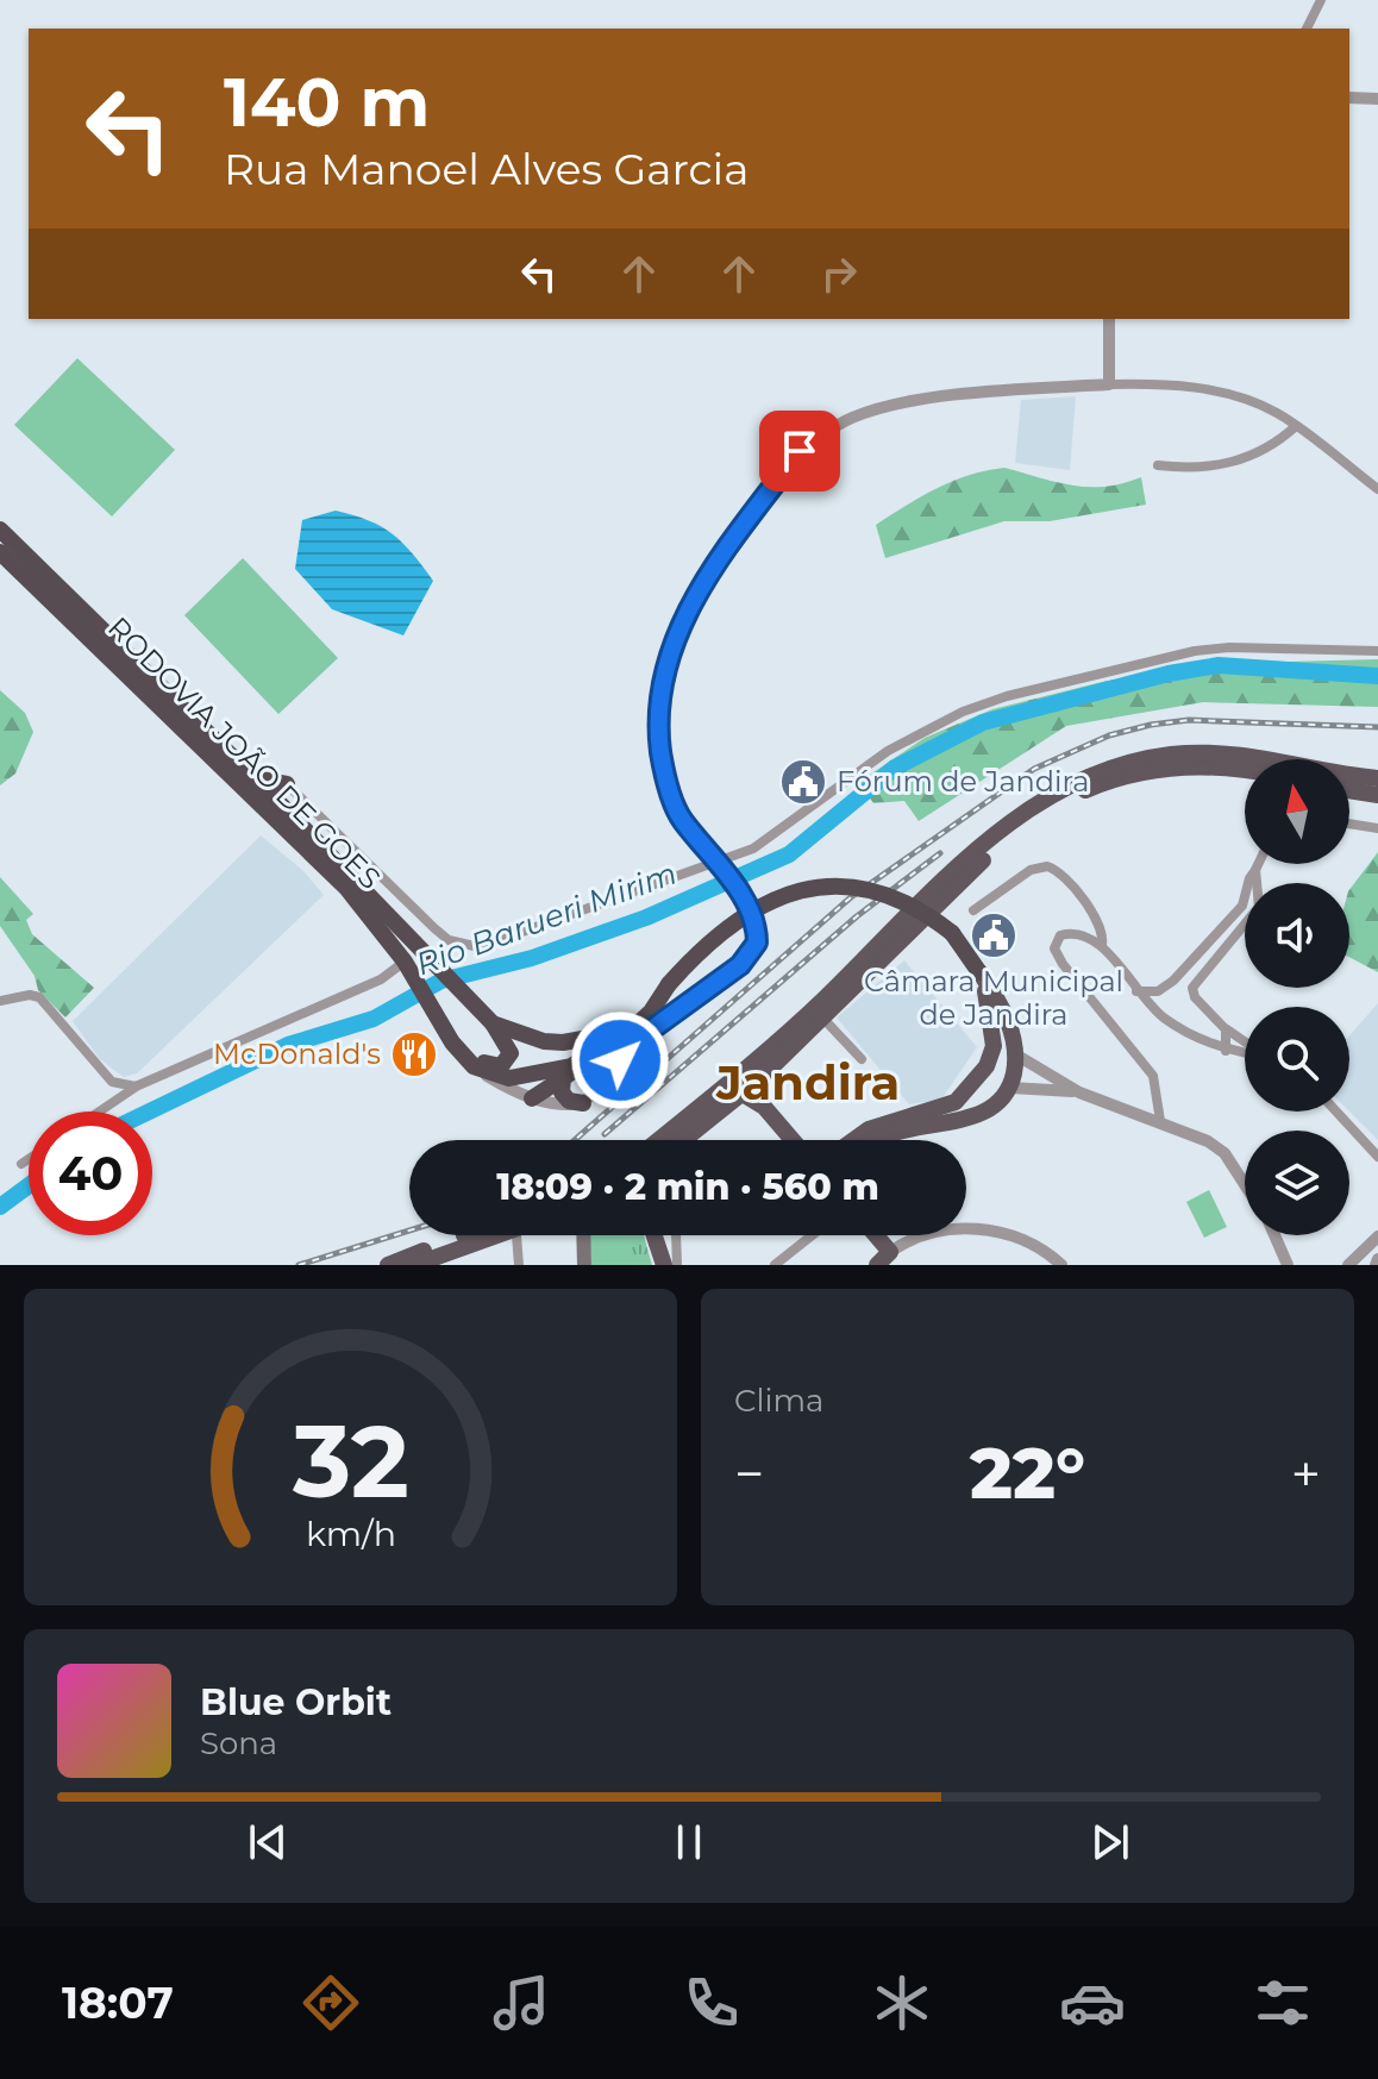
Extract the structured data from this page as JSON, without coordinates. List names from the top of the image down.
{
  "streets": {
    "highway": ["RODOVIA JOÃO DE GOES"]
  },
  "districts": ["Jandira"],
  "water": ["Rio Barueri Mirim"],
  "places": {
    "public building": ["Fórum de Jandira", "Câmara Municipal de Jandira"],
    "restaurant": ["McDonald's"]
  },
  "north": "top",
  "page": {
    "turn": ["140 m", "Rua Manoel Alves Garcia"],
    "limit": "40",
    "trip": "18:09 · 2 min · 560 m",
    "tile": "Clima",
    "heat": ["−", "22°", "+"],
    "song": ["Blue Orbit", "Sona"],
    "tabs": "18:07",
    "gauge": ["32", "km/h"]
  }
}
